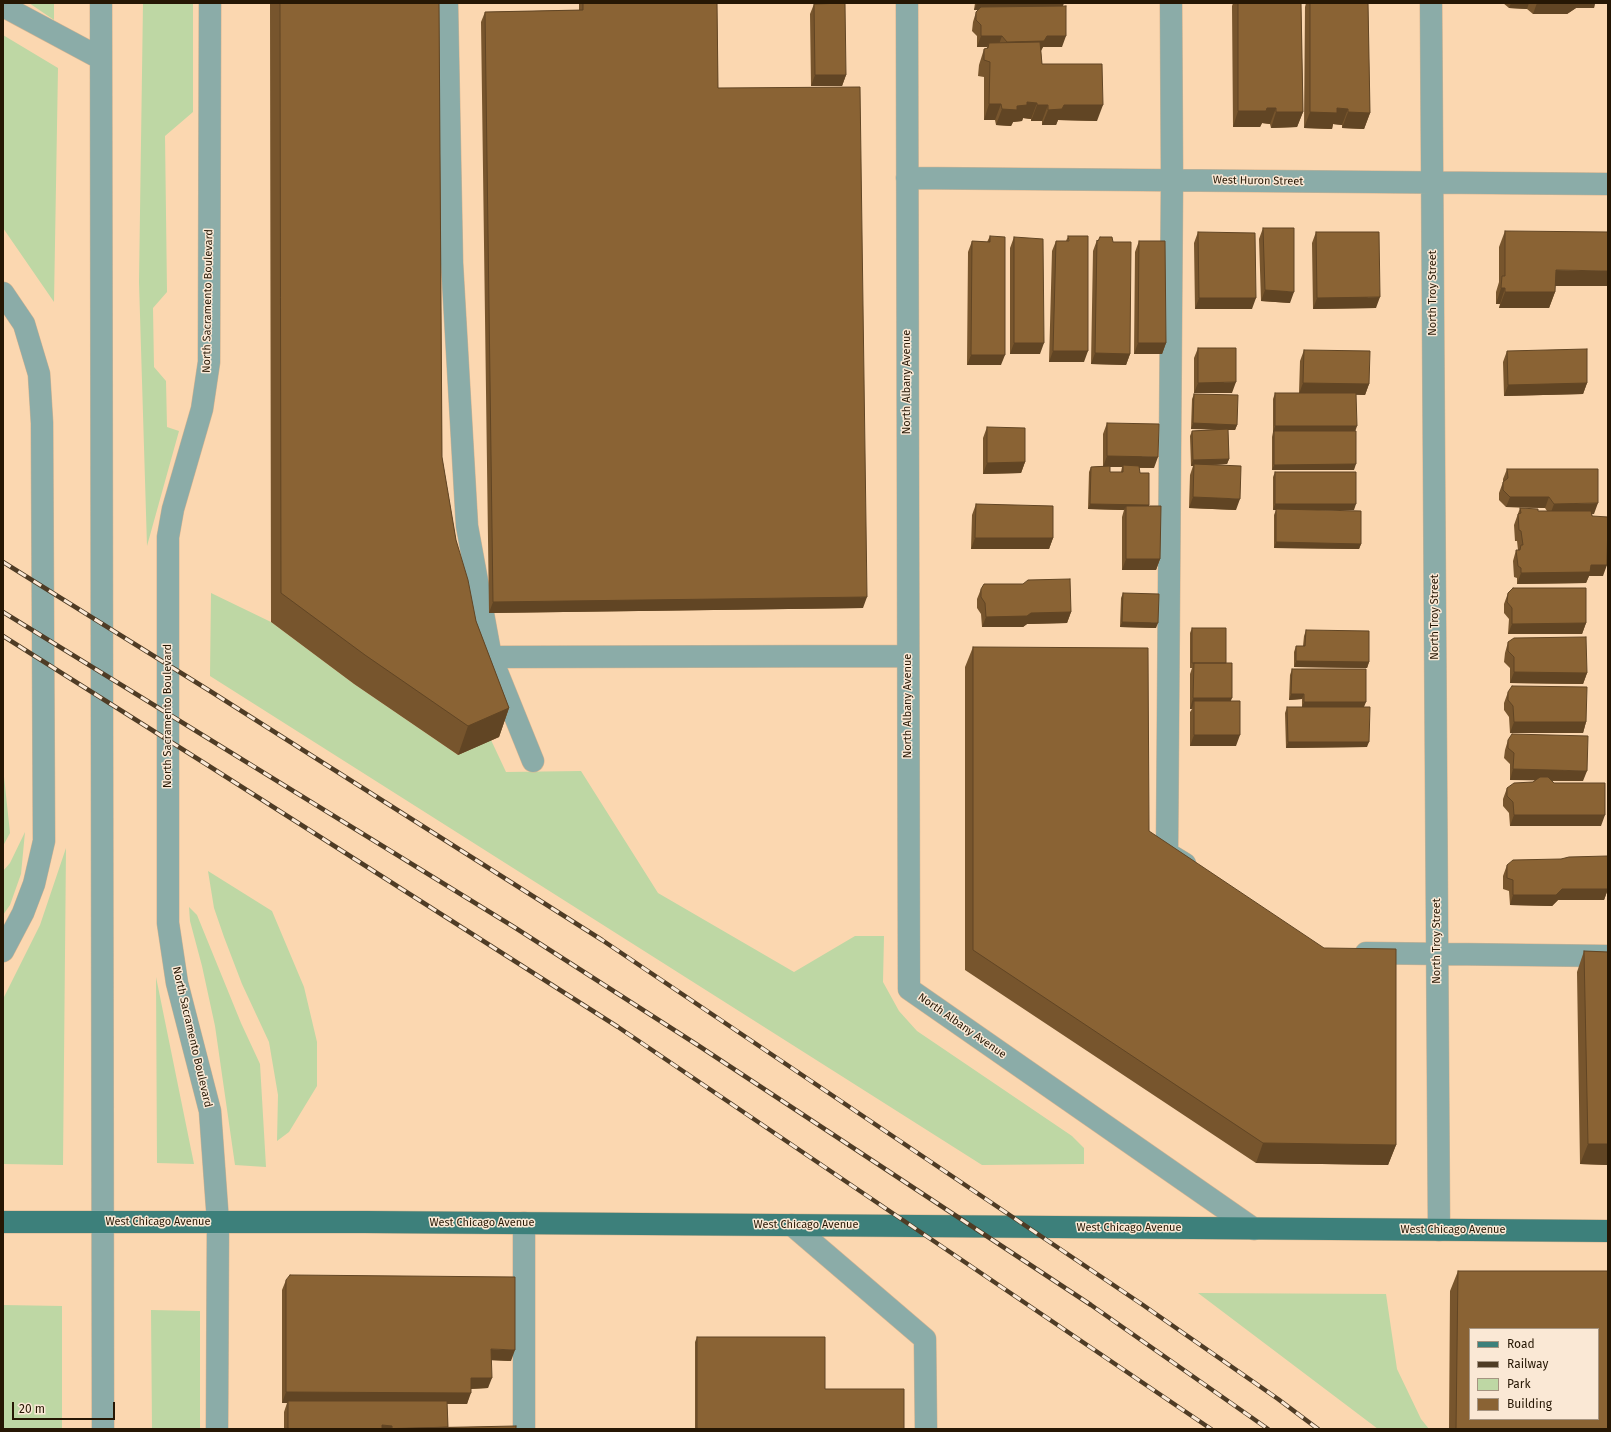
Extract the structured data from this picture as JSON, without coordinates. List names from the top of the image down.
{
  "streets": {
    "main road": ["West Chicago Avenue"],
    "street": [
      "West Huron Street",
      "North Troy Street",
      "North Sacramento Boulevard",
      "North Albany Avenue"
    ]
  },
  "crossings": [
    ["West Huron Street", "North Troy Street"],
    ["West Huron Street", "North Albany Avenue"],
    ["North Troy Street", "West Chicago Avenue"],
    ["North Sacramento Boulevard", "West Chicago Avenue"],
    ["North Albany Avenue", "West Chicago Avenue"]
  ],
  "legend": [
    "Road",
    "Railway",
    "Park",
    "Building"
  ],
  "scale_bar": "20 m"
}
